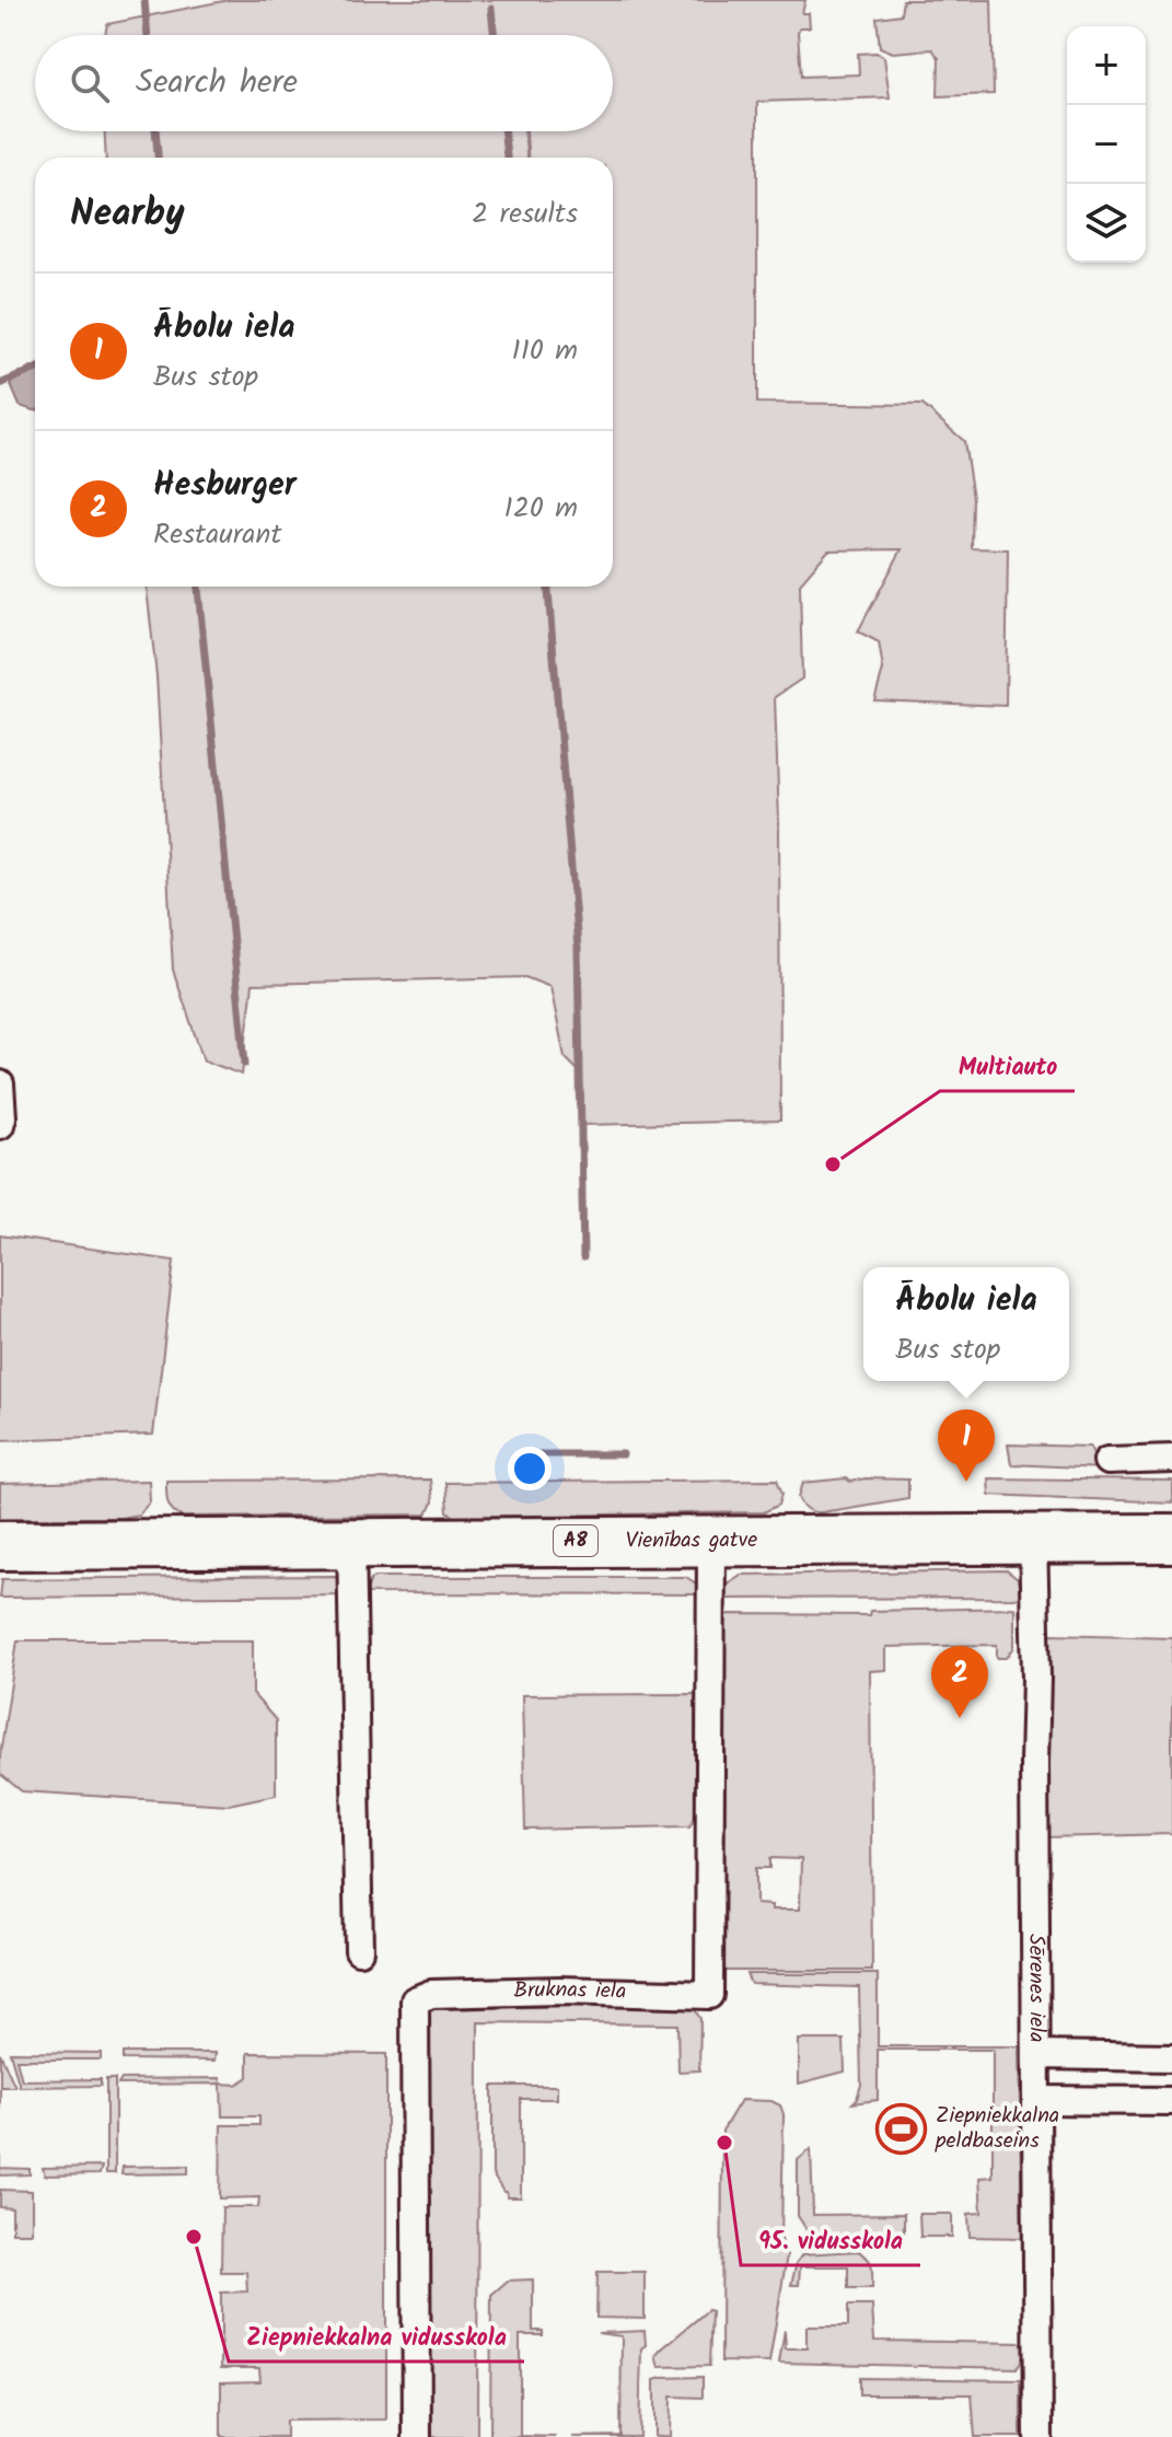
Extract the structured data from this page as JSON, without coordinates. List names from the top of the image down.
{
  "streets": {
    "highway": ["A8", "Vienības gatve"],
    "street": ["Sērenes iela", "Bruknas iela"]
  },
  "crossings": [
    ["Vienības gatve", "Sērenes iela"],
    ["Vienības gatve", "Bruknas iela"]
  ],
  "places": {
    "other": ["Multiauto", "95. vidusskola", "Ziepniekkalna vidusskola"],
    "sports": ["Ziepniekkalna peldbaseins"]
  },
  "page": {
    "map_buttons": ["+", "−"],
    "search": "Search here",
    "heading": ["Nearby", "2 results"],
    "list": [
      {
        "mark": "1",
        "name": "Ābolu iela",
        "note": "Bus stop",
        "value": "110 m"
      },
      {
        "mark": "2",
        "name": "Hesburger",
        "note": "Restaurant",
        "value": "120 m"
      }
    ],
    "popup": ["Ābolu iela", "Bus stop"],
    "pins": ["1", "2"]
  }
}
